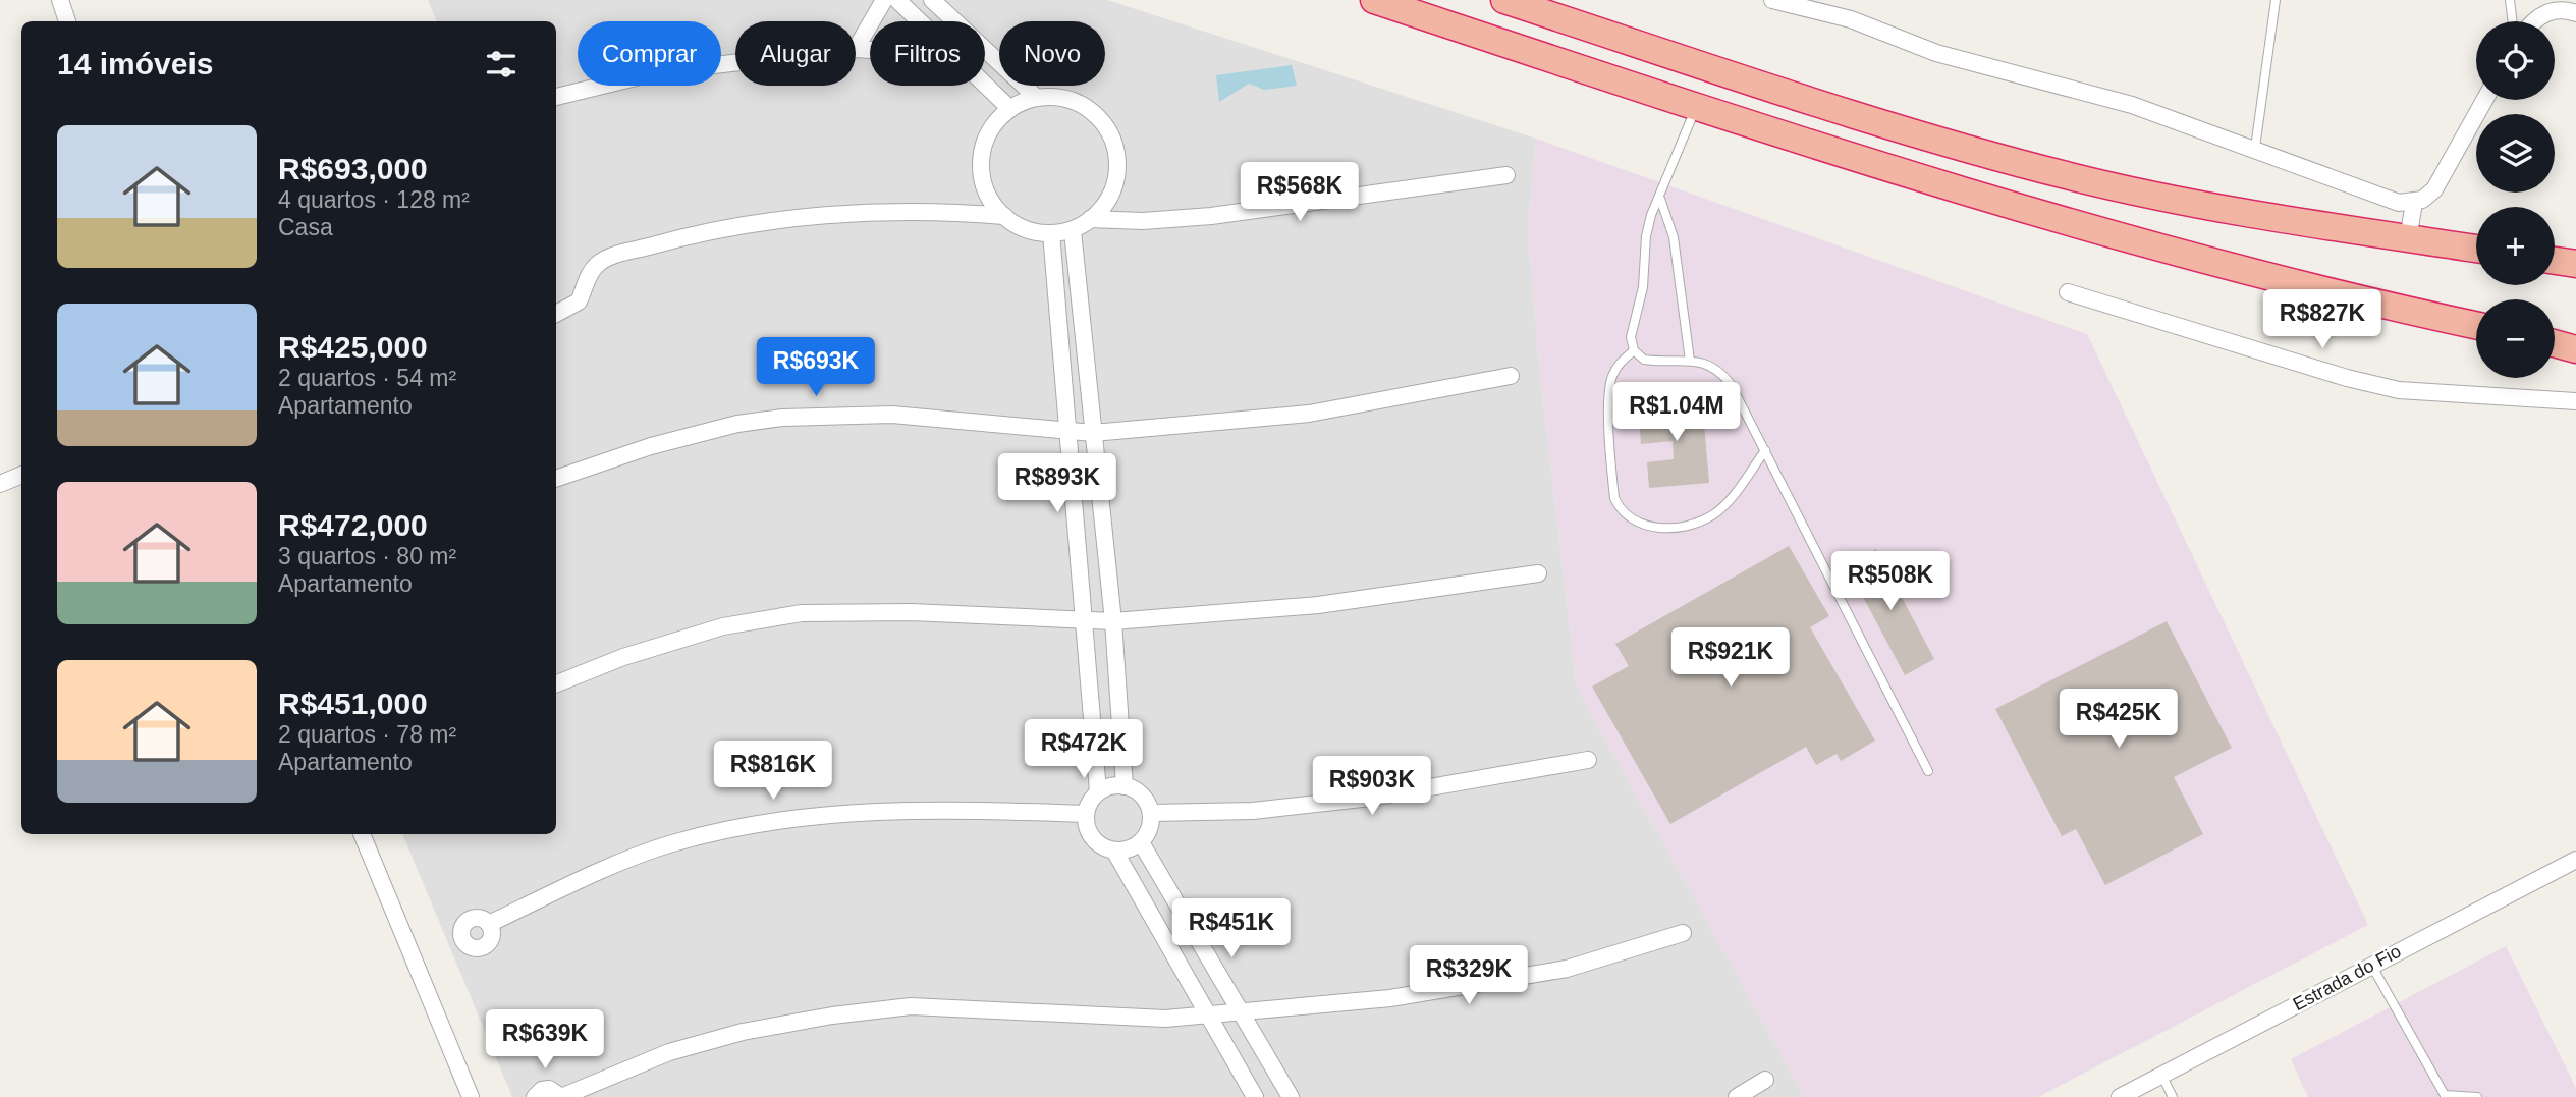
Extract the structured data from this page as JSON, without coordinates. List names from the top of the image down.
{
  "streets": {
    "street": ["Estrada do Fio"]
  },
  "page": {
    "map_buttons": ["+", "−"],
    "chip": [
      "Comprar",
      "Alugar",
      "Filtros",
      "Novo"
    ],
    "heading": "14 imóveis",
    "list": [
      {
        "name": "R$693,000",
        "note": "4 quartos · 128 m² · Casa"
      },
      {
        "name": "R$425,000",
        "note": "2 quartos · 54 m² · Apartamento"
      },
      {
        "name": "R$472,000",
        "note": "3 quartos · 80 m² · Apartamento"
      },
      {
        "name": "R$451,000",
        "note": "2 quartos · 78 m² · Apartamento"
      }
    ],
    "price": [
      "R$568K",
      "R$827K",
      "R$693K",
      "R$1.04M",
      "R$893K",
      "R$508K",
      "R$921K",
      "R$425K",
      "R$472K",
      "R$816K",
      "R$903K",
      "R$451K",
      "R$329K",
      "R$639K"
    ]
  }
}
